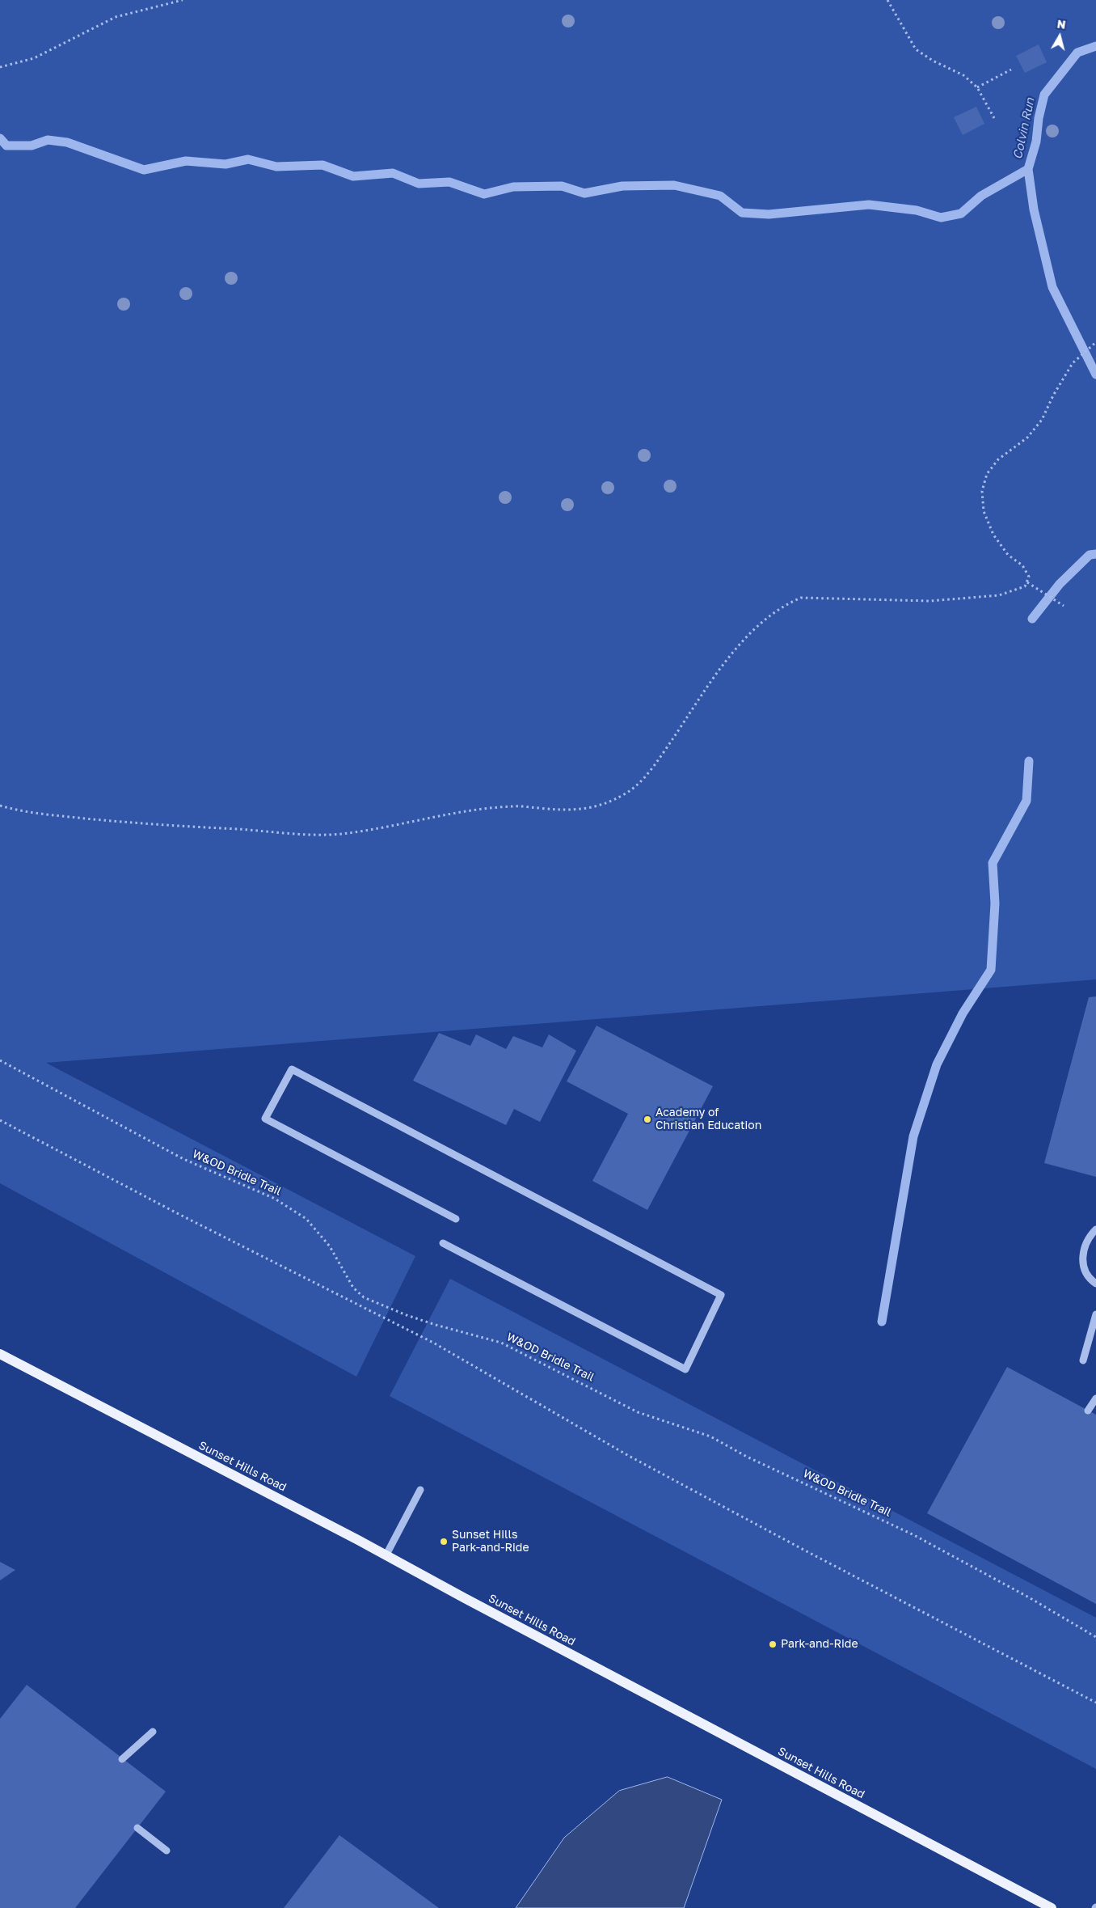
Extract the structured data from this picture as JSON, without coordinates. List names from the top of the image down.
{
  "streets": {
    "main road": ["Sunset Hills Road"],
    "path": ["W&OD Bridle Trail"]
  },
  "water": ["Colvin Run"],
  "places": ["Academy of Christian Education", "Sunset Hills Park-and-Ride", "Park-and-Ride"],
  "north": "top"
}
